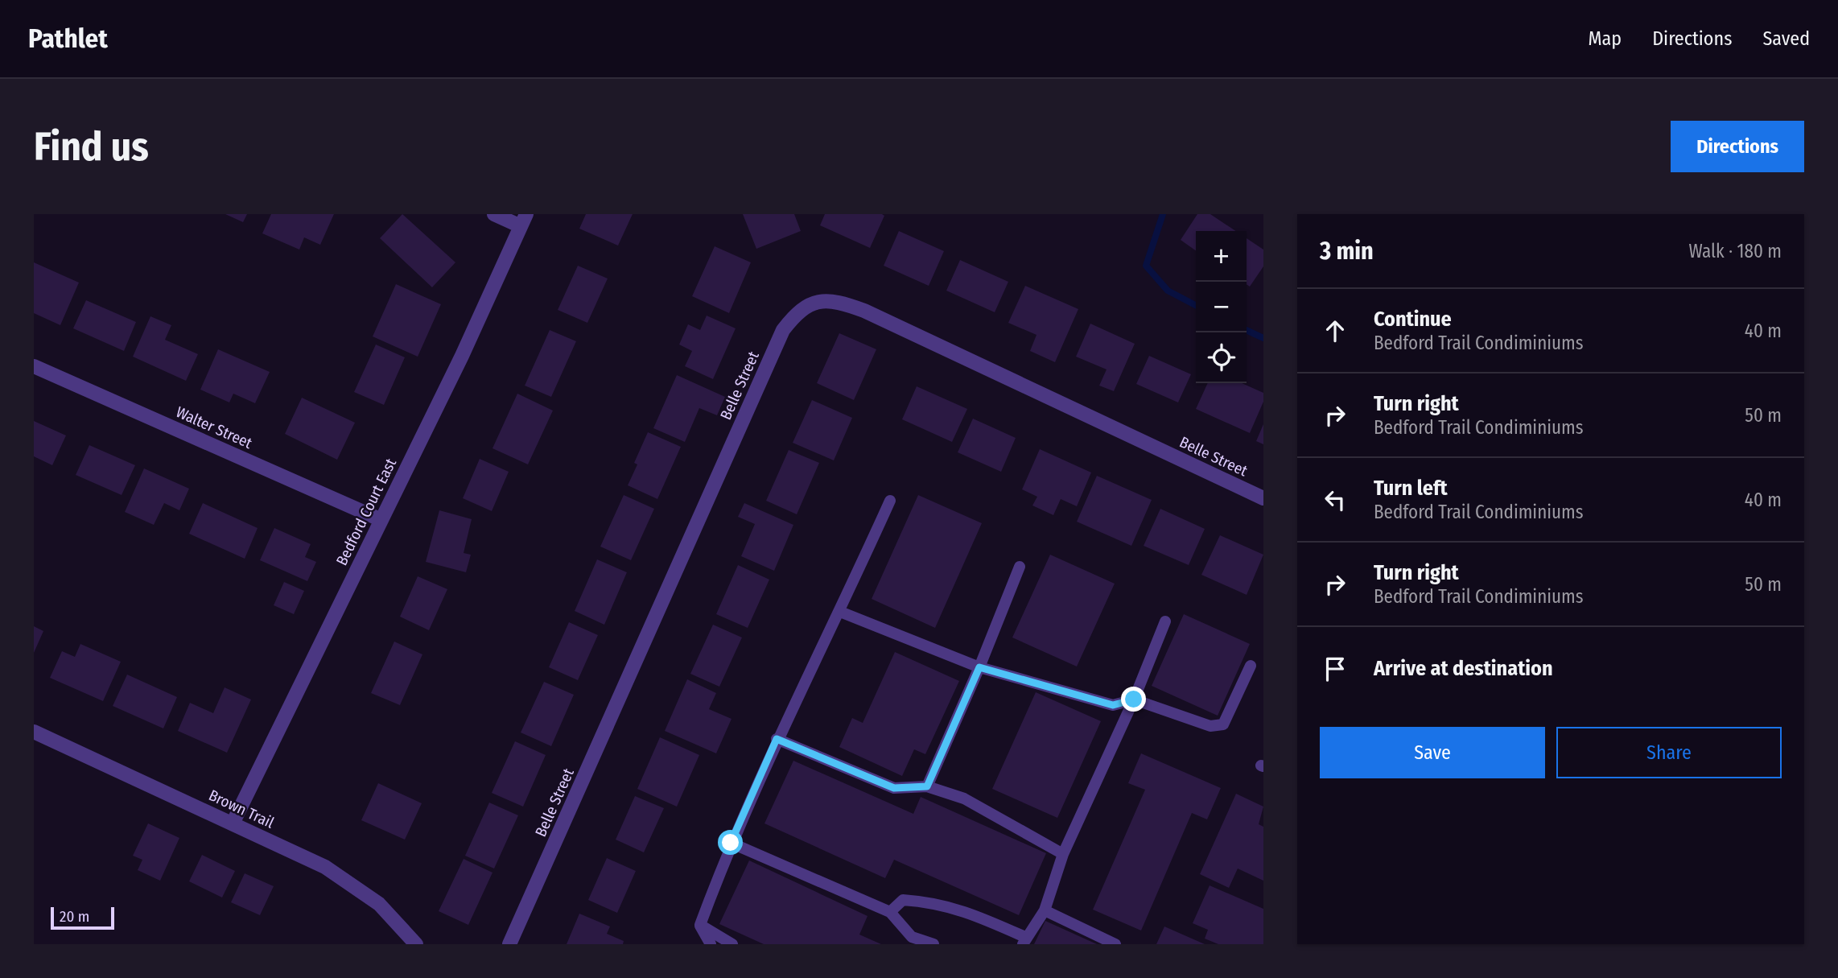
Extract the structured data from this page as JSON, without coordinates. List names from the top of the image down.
{
  "streets": {
    "street": [
      "Belle Street",
      "Walter Street",
      "Bedford Court East",
      "Brown Trail"
    ]
  },
  "crossings": [
    ["Walter Street", "Bedford Court East"],
    ["Bedford Court East", "Brown Trail"]
  ],
  "scale_bar": "20 m",
  "page": {
    "header": "Pathlet",
    "nav": ["Map", "Directions", "Saved"],
    "buttons": [
      "Directions",
      ["Save", "Share"]
    ],
    "title": "Find us",
    "heading": ["3 min", "Walk · 180 m"],
    "map_buttons": ["+", "−"],
    "list": [
      ["Continue", "Bedford Trail Condiminiums", "40 m"],
      ["Turn right", "Bedford Trail Condiminiums", "50 m"],
      ["Turn left", "Bedford Trail Condiminiums", "40 m"],
      ["Turn right", "Bedford Trail Condiminiums", "50 m"],
      "Arrive at destination"
    ],
    "scale": "20 m"
  }
}
